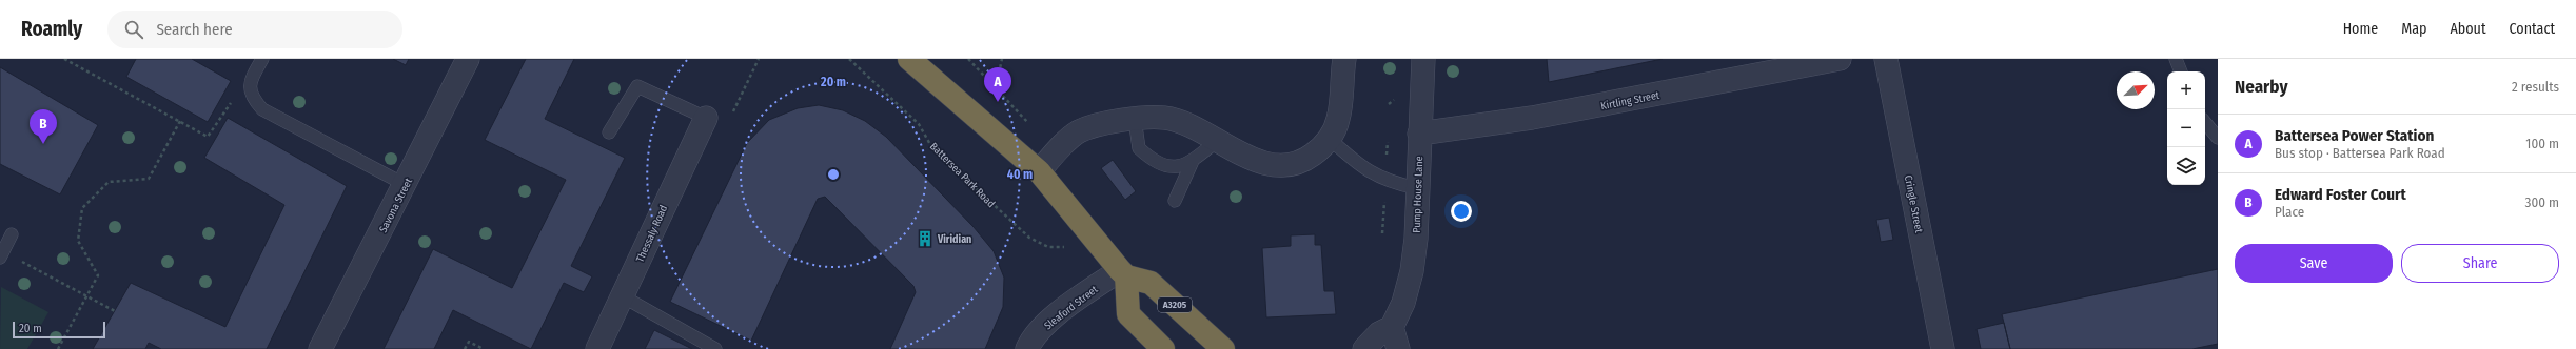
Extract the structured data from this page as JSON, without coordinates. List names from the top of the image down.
{
  "streets": {
    "highway": ["A3205"],
    "street": [
      "Kirtling Street",
      "Pump House Lane",
      "Cringle Street",
      "Savona Street",
      "Thessaly Road",
      "Sleaford Street"
    ],
    "path": ["Battersea Park Road"]
  },
  "crossings": [
    ["Kirtling Street", "Pump House Lane"],
    ["A3205", "Sleaford Street"]
  ],
  "places": {
    "building": ["Viridian"]
  },
  "scale_bar": "20 m",
  "north": "top right",
  "page": {
    "header": "Roamly",
    "search": "Search here",
    "nav": [
      "Home",
      "Map",
      "About",
      "Contact"
    ],
    "heading": ["Nearby", "2 results"],
    "pins": ["A", "B"],
    "map_buttons": ["+", "−"],
    "list": [
      {
        "mark": "A",
        "name": "Battersea Power Station",
        "note": "Bus stop · Battersea Park Road",
        "value": "100 m"
      },
      {
        "mark": "B",
        "name": "Edward Foster Court",
        "note": "Place",
        "value": "300 m"
      }
    ],
    "buttons": ["Save", "Share"],
    "scale": "20 m"
  },
  "rings": ["20 m", "40 m"]
}
